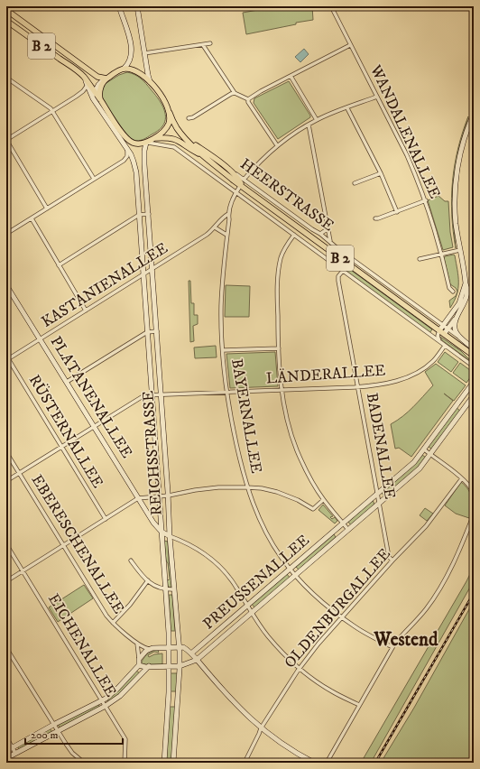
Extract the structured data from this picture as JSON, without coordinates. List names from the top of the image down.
{
  "streets": {
    "main road": [
      "B 2",
      "HEERSTRASSE",
      "PLATANENALLEE",
      "REICHSSTRASSE",
      "PREUSSENALLEE"
    ],
    "street": [
      "WANDALENALLEE",
      "KASTANIENALLEE",
      "LÄNDERALLEE",
      "BAYERNALLEE",
      "RÜSTERNALLEE",
      "BADENALLEE",
      "EBERESCHENALLEE",
      "OLDENBURGALLEE",
      "EICHENALLEE"
    ]
  },
  "crossings": [
    ["B 2", "HEERSTRASSE"],
    ["B 2", "REICHSSTRASSE"],
    ["HEERSTRASSE", "LÄNDERALLEE"],
    ["HEERSTRASSE", "BAYERNALLEE"],
    ["HEERSTRASSE", "BADENALLEE"],
    ["HEERSTRASSE", "REICHSSTRASSE"],
    ["KASTANIENALLEE", "PLATANENALLEE"],
    ["KASTANIENALLEE", "BAYERNALLEE"],
    ["KASTANIENALLEE", "RÜSTERNALLEE"],
    ["KASTANIENALLEE", "REICHSSTRASSE"],
    ["LÄNDERALLEE", "BAYERNALLEE"],
    ["LÄNDERALLEE", "BADENALLEE"],
    ["LÄNDERALLEE", "REICHSSTRASSE"],
    ["PLATANENALLEE", "REICHSSTRASSE"],
    ["BAYERNALLEE", "PREUSSENALLEE"],
    ["BAYERNALLEE", "OLDENBURGALLEE"],
    ["BADENALLEE", "PREUSSENALLEE"],
    ["BADENALLEE", "OLDENBURGALLEE"]
  ],
  "districts": ["Westend"],
  "scale_bar": "200 m"
}
